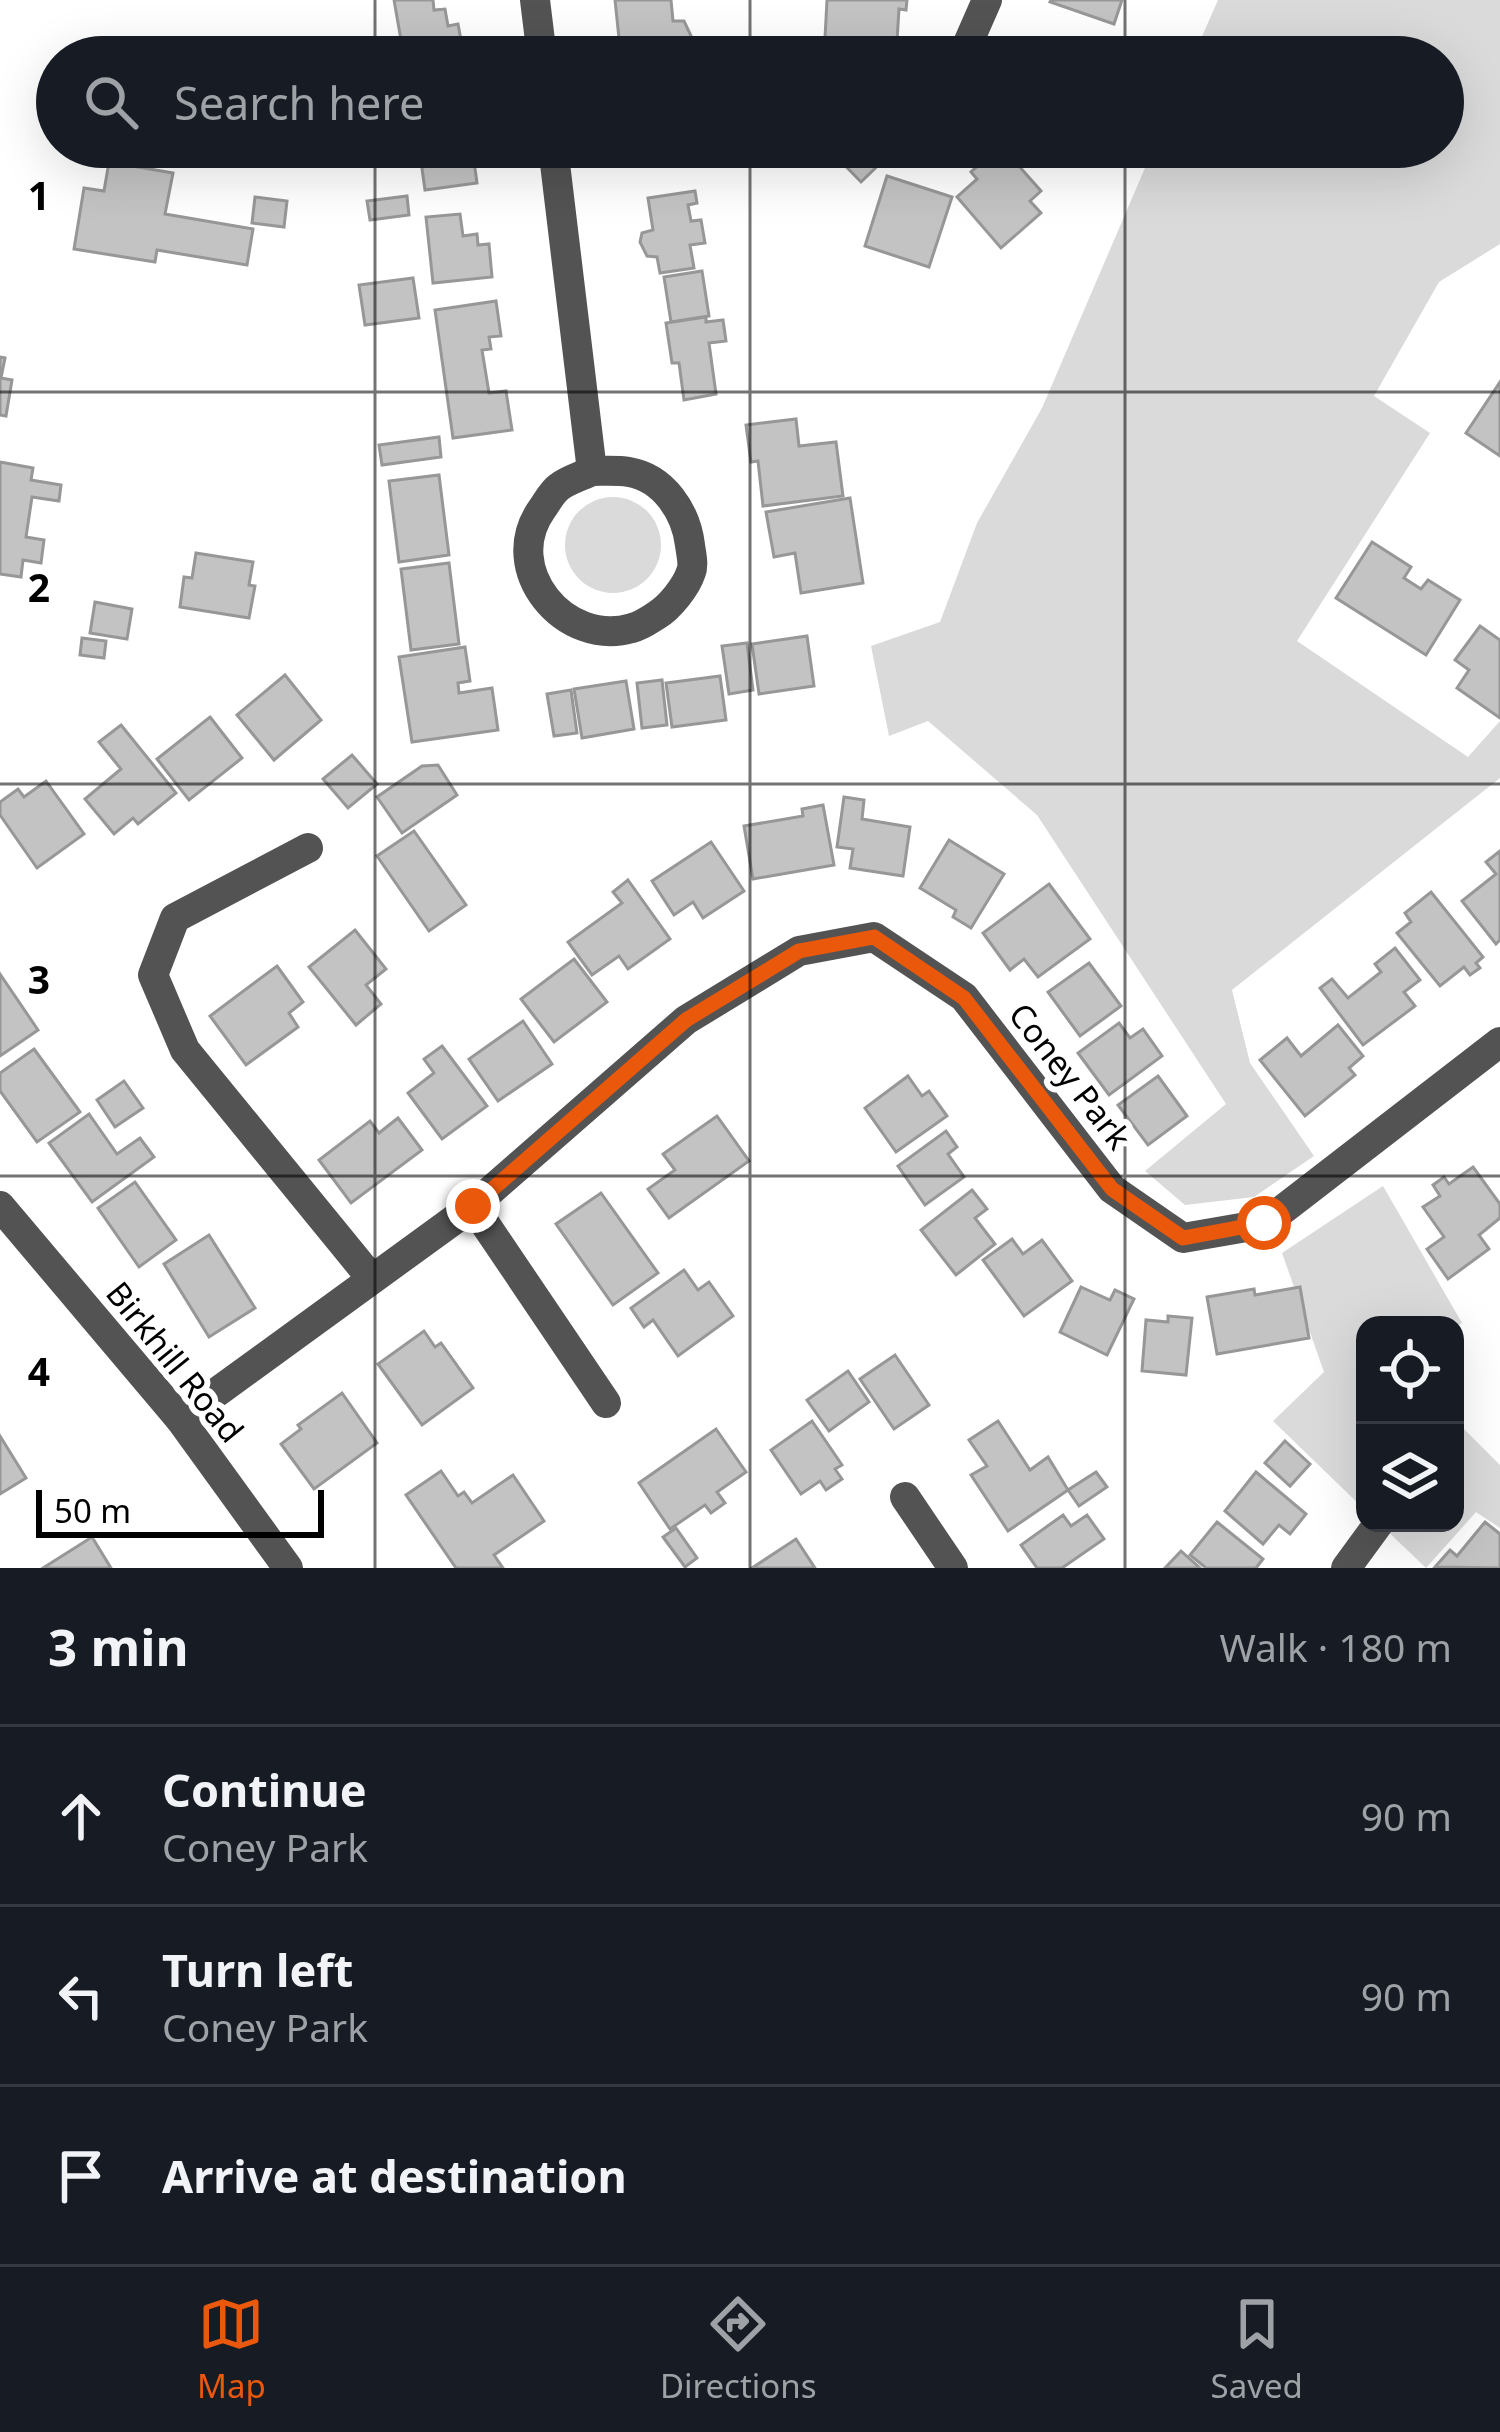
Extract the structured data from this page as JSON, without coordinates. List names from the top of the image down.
{
  "streets": {
    "street": ["Coney Park", "Birkhill Road"]
  },
  "crossings": [
    ["Coney Park", "Birkhill Road"]
  ],
  "scale_bar": "50 m",
  "page": {
    "search": "Search here",
    "scale": "50 m",
    "heading": ["3 min", "Walk · 180 m"],
    "list": [
      ["Continue", "Coney Park", "90 m"],
      ["Turn left", "Coney Park", "90 m"],
      "Arrive at destination"
    ],
    "nav": ["Map", "Directions", "Saved"]
  },
  "grid": {
    "rows": [
      "1",
      "2",
      "3",
      "4"
    ]
  }
}
